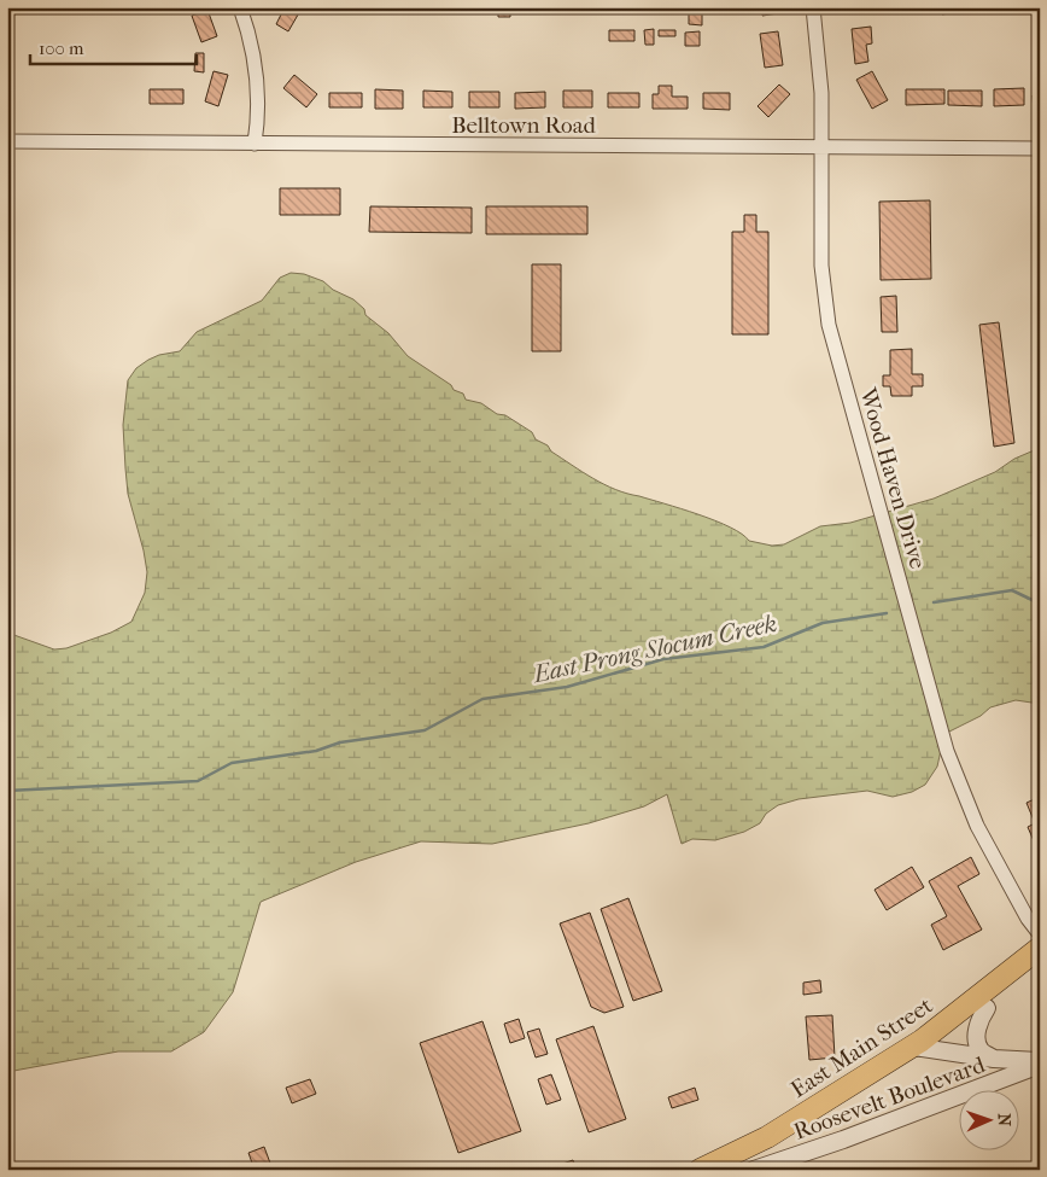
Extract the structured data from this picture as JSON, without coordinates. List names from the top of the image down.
{
  "streets": {
    "main road": ["East Main Street"],
    "street": ["Belltown Road", "Wood Haven Drive", "Roosevelt Boulevard"]
  },
  "crossings": [
    ["Belltown Road", "Wood Haven Drive"]
  ],
  "water": ["East Prong Slocum Creek"],
  "scale_bar": "100 m",
  "north": "right"
}
